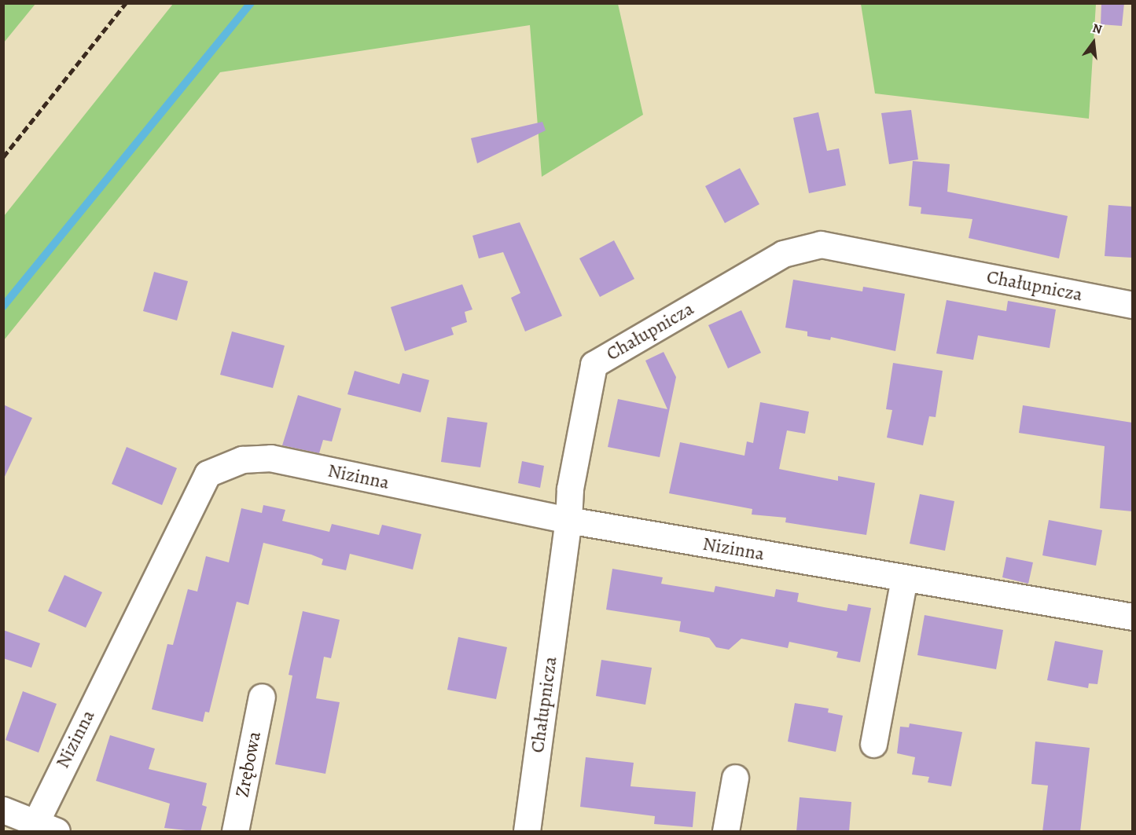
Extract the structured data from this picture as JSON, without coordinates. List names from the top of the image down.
{
  "streets": {
    "street": ["Chałupnicza", "Nizinna", "Zrębowa"]
  },
  "crossings": [
    ["Chałupnicza", "Nizinna"]
  ],
  "north": "top"
}
